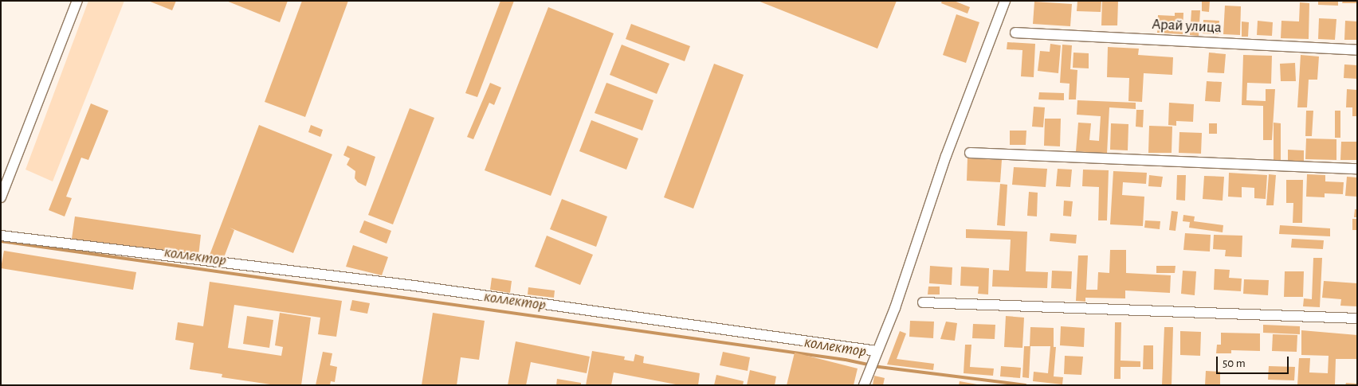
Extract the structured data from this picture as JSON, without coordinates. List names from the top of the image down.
{
  "streets": {
    "street": ["Арай улица"]
  },
  "water": ["коллектор"],
  "scale_bar": "50 m"
}
